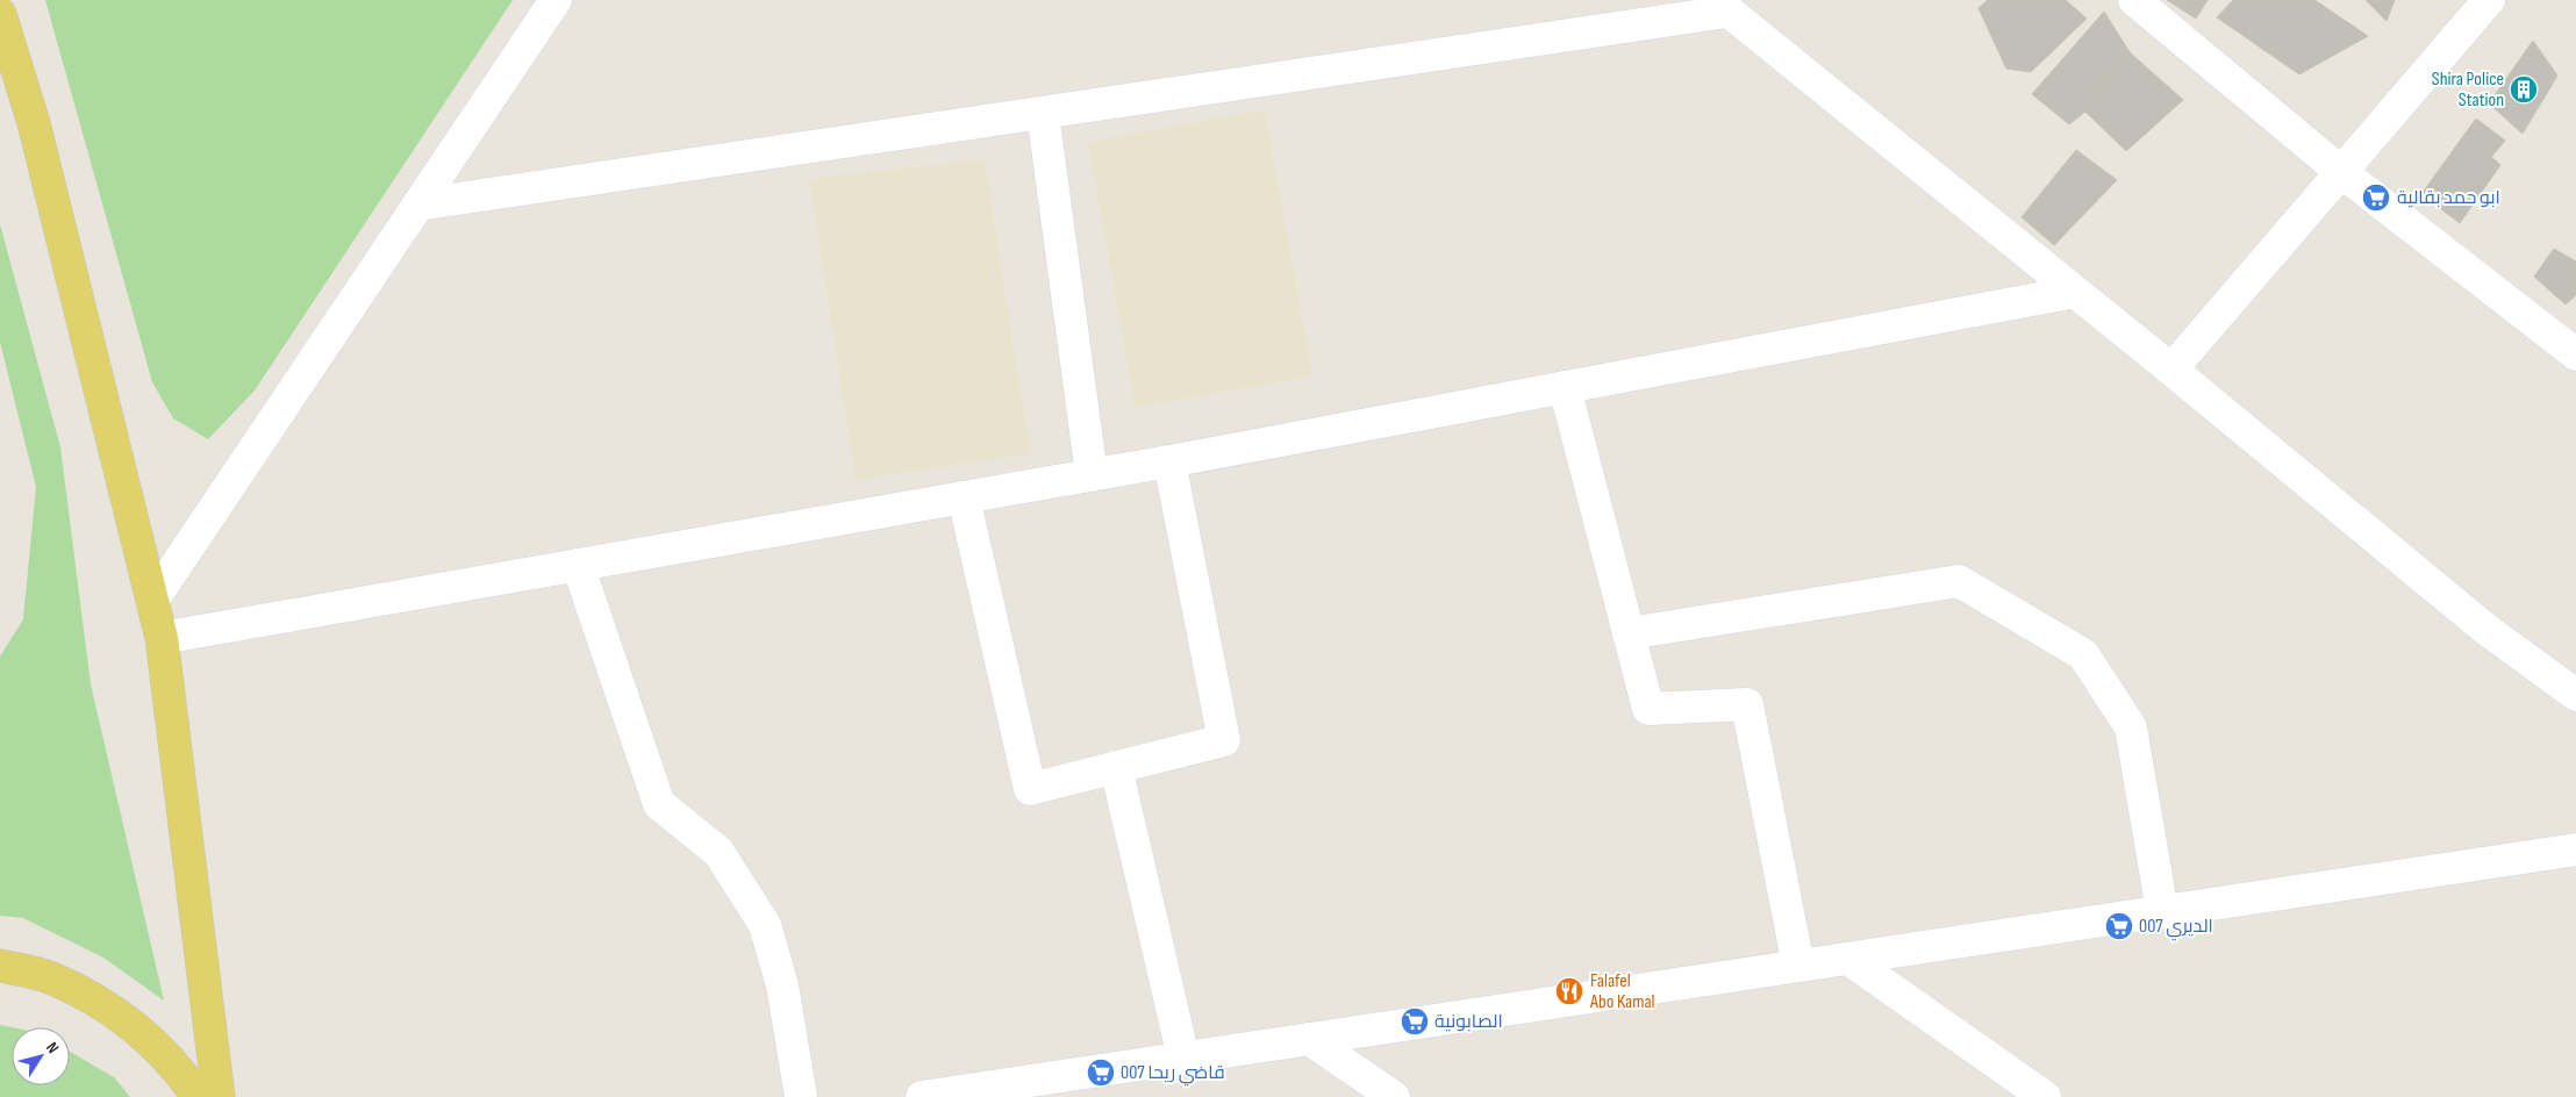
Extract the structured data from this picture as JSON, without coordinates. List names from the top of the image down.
{
  "places": {
    "building": ["Shira Police Station"],
    "supermarket": [
      "ابو حمد بقالية",
      "الديري 007",
      "الصابونية",
      "قاضي ريحا 007"
    ],
    "restaurant": ["Falafel Abo Kamal"]
  },
  "north": "top right"
}
